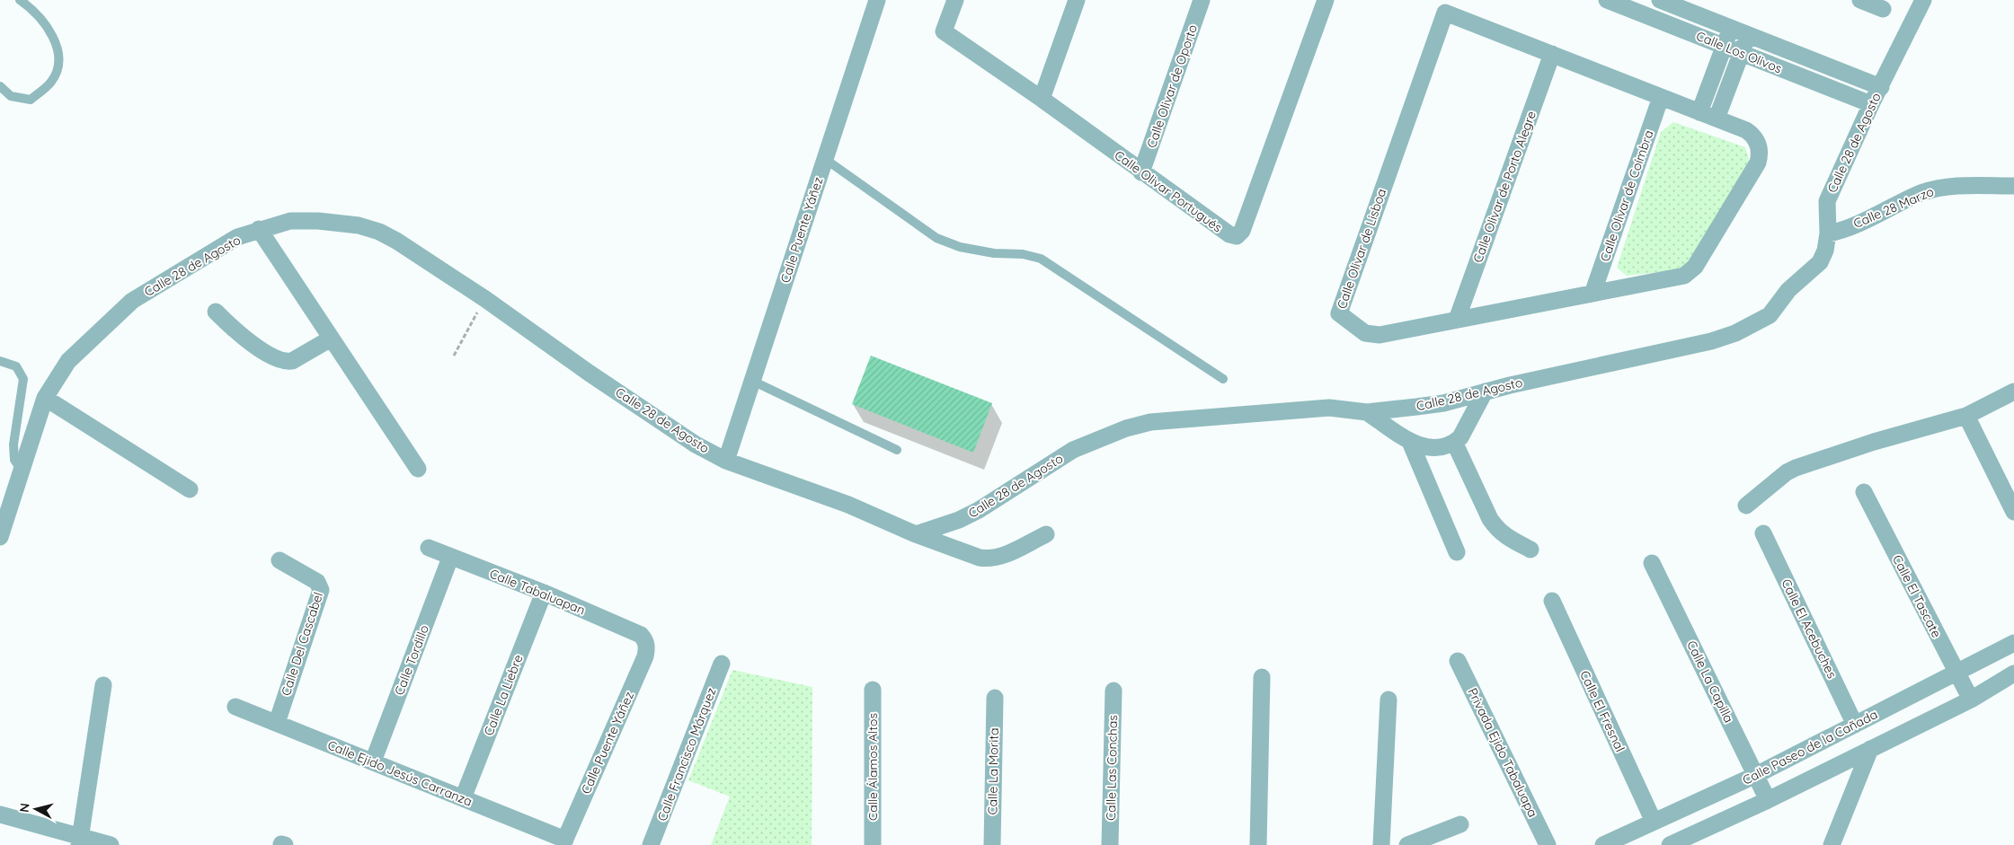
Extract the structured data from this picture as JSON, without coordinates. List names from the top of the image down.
{
  "streets": {
    "street": [
      "Calle Los Olivos",
      "Calle Olivar de Oporto",
      "Calle 28 de Agosto",
      "Calle Olivar de Porto Alegre",
      "Calle Olivar Portugués",
      "Calle Olivar de Coímbra",
      "Calle 28 Marzo",
      "Calle Puente Yáñez",
      "Calle Olivar de Lisboa",
      "Calle Tabaluapan",
      "Calle El Tascate",
      "Calle El Acebuches",
      "Calle Del Cascabel",
      "Calle Tordillo",
      "Calle La Capilla",
      "Calle La Liebre",
      "Calle El Fresnal",
      "Calle Paseo de la Cañada",
      "Privada Ejido Tabaluapa",
      "Calle Francisco Márquez",
      "Calle Álamos Altos",
      "Calle Las Conchas",
      "Calle La Morita",
      "Calle Ejido Jesús Carranza"
    ]
  },
  "crossings": [
    ["Calle Los Olivos", "Calle 28 de Agosto"],
    ["Calle Olivar de Oporto", "Calle Olivar Portugués"],
    ["Calle 28 de Agosto", "Calle 28 Marzo"],
    ["Calle 28 de Agosto", "Calle Puente Yáñez"],
    ["Calle Olivar de Porto Alegre", "Calle Olivar de Lisboa"],
    ["Calle Olivar de Coímbra", "Calle Olivar de Lisboa"],
    ["Calle Puente Yáñez", "Calle Tabaluapan"],
    ["Calle Puente Yáñez", "Calle Ejido Jesús Carranza"],
    ["Calle Tabaluapan", "Calle Tordillo"],
    ["Calle Tabaluapan", "Calle La Liebre"],
    ["Calle El Tascate", "Calle Paseo de la Cañada"],
    ["Calle El Acebuches", "Calle Paseo de la Cañada"],
    ["Calle Del Cascabel", "Calle Ejido Jesús Carranza"],
    ["Calle Tordillo", "Calle Ejido Jesús Carranza"],
    ["Calle La Capilla", "Calle Paseo de la Cañada"],
    ["Calle La Liebre", "Calle Ejido Jesús Carranza"],
    ["Calle El Fresnal", "Calle Paseo de la Cañada"]
  ],
  "north": "left"
}
